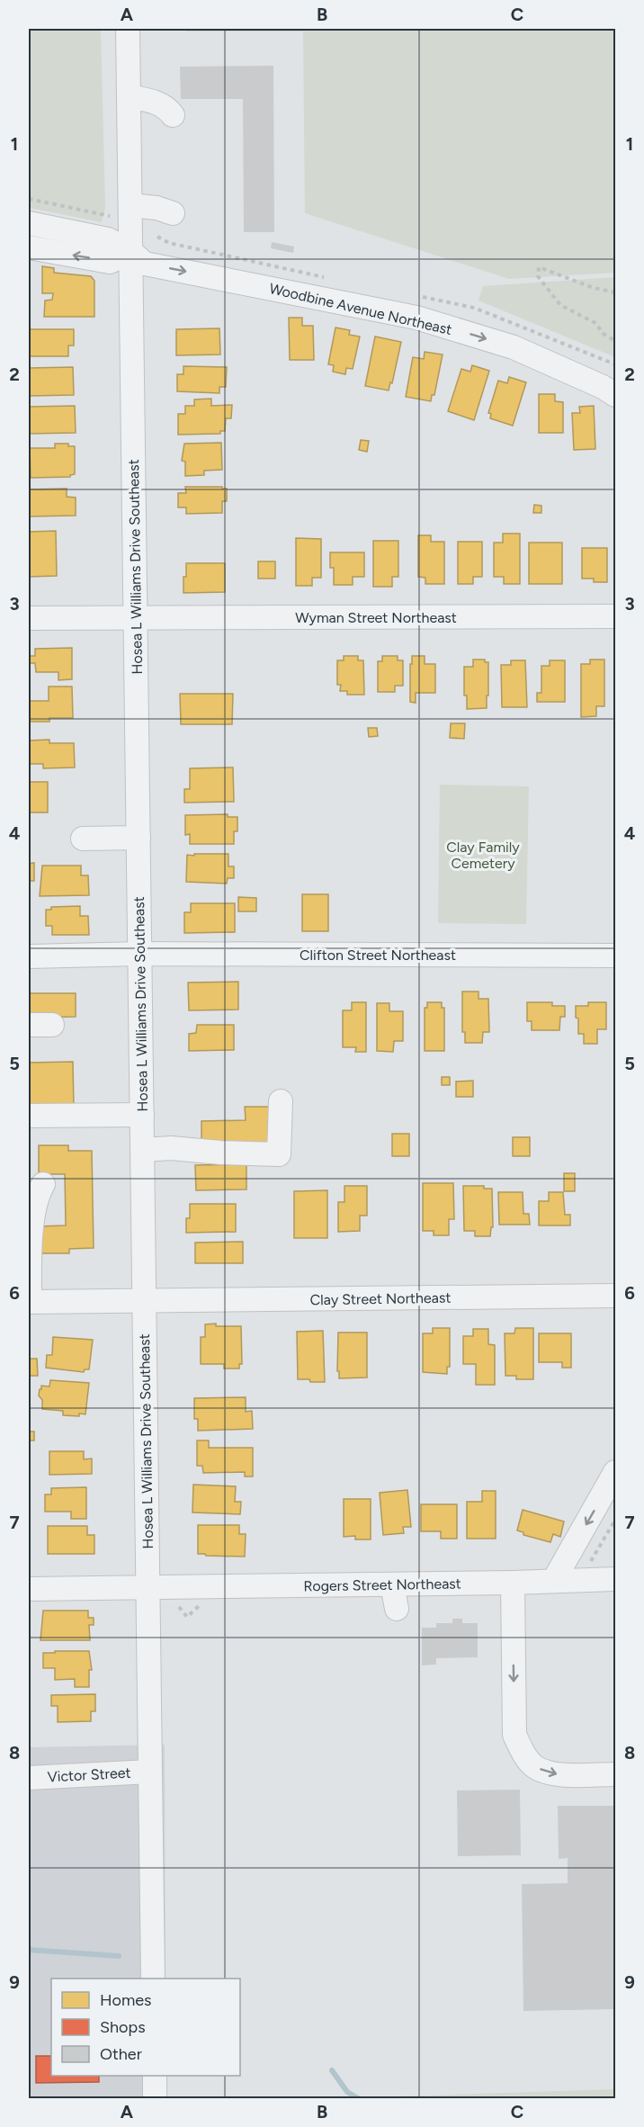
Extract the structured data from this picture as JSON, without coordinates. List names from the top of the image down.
{
  "streets": {
    "street": [
      "Woodbine Avenue Northeast",
      "Hosea L Williams Drive Southeast",
      "Wyman Street Northeast",
      "Clifton Street Northeast",
      "Clay Street Northeast",
      "Rogers Street Northeast",
      "Victor Street"
    ]
  },
  "crossings": [
    ["Woodbine Avenue Northeast", "Hosea L Williams Drive Southeast"],
    ["Hosea L Williams Drive Southeast", "Wyman Street Northeast"],
    ["Hosea L Williams Drive Southeast", "Clifton Street Northeast"],
    ["Hosea L Williams Drive Southeast", "Clay Street Northeast"],
    ["Hosea L Williams Drive Southeast", "Rogers Street Northeast"],
    ["Hosea L Williams Drive Southeast", "Victor Street"]
  ],
  "one_way": ["Woodbine Avenue Northeast"],
  "parks": ["Clay Family Cemetery"],
  "legend": ["Homes", "Shops", "Other"],
  "grid": {
    "columns": ["A", "B", "C"],
    "rows": [
      "1",
      "2",
      "3",
      "4",
      "5",
      "6",
      "7",
      "8",
      "9"
    ]
  }
}
